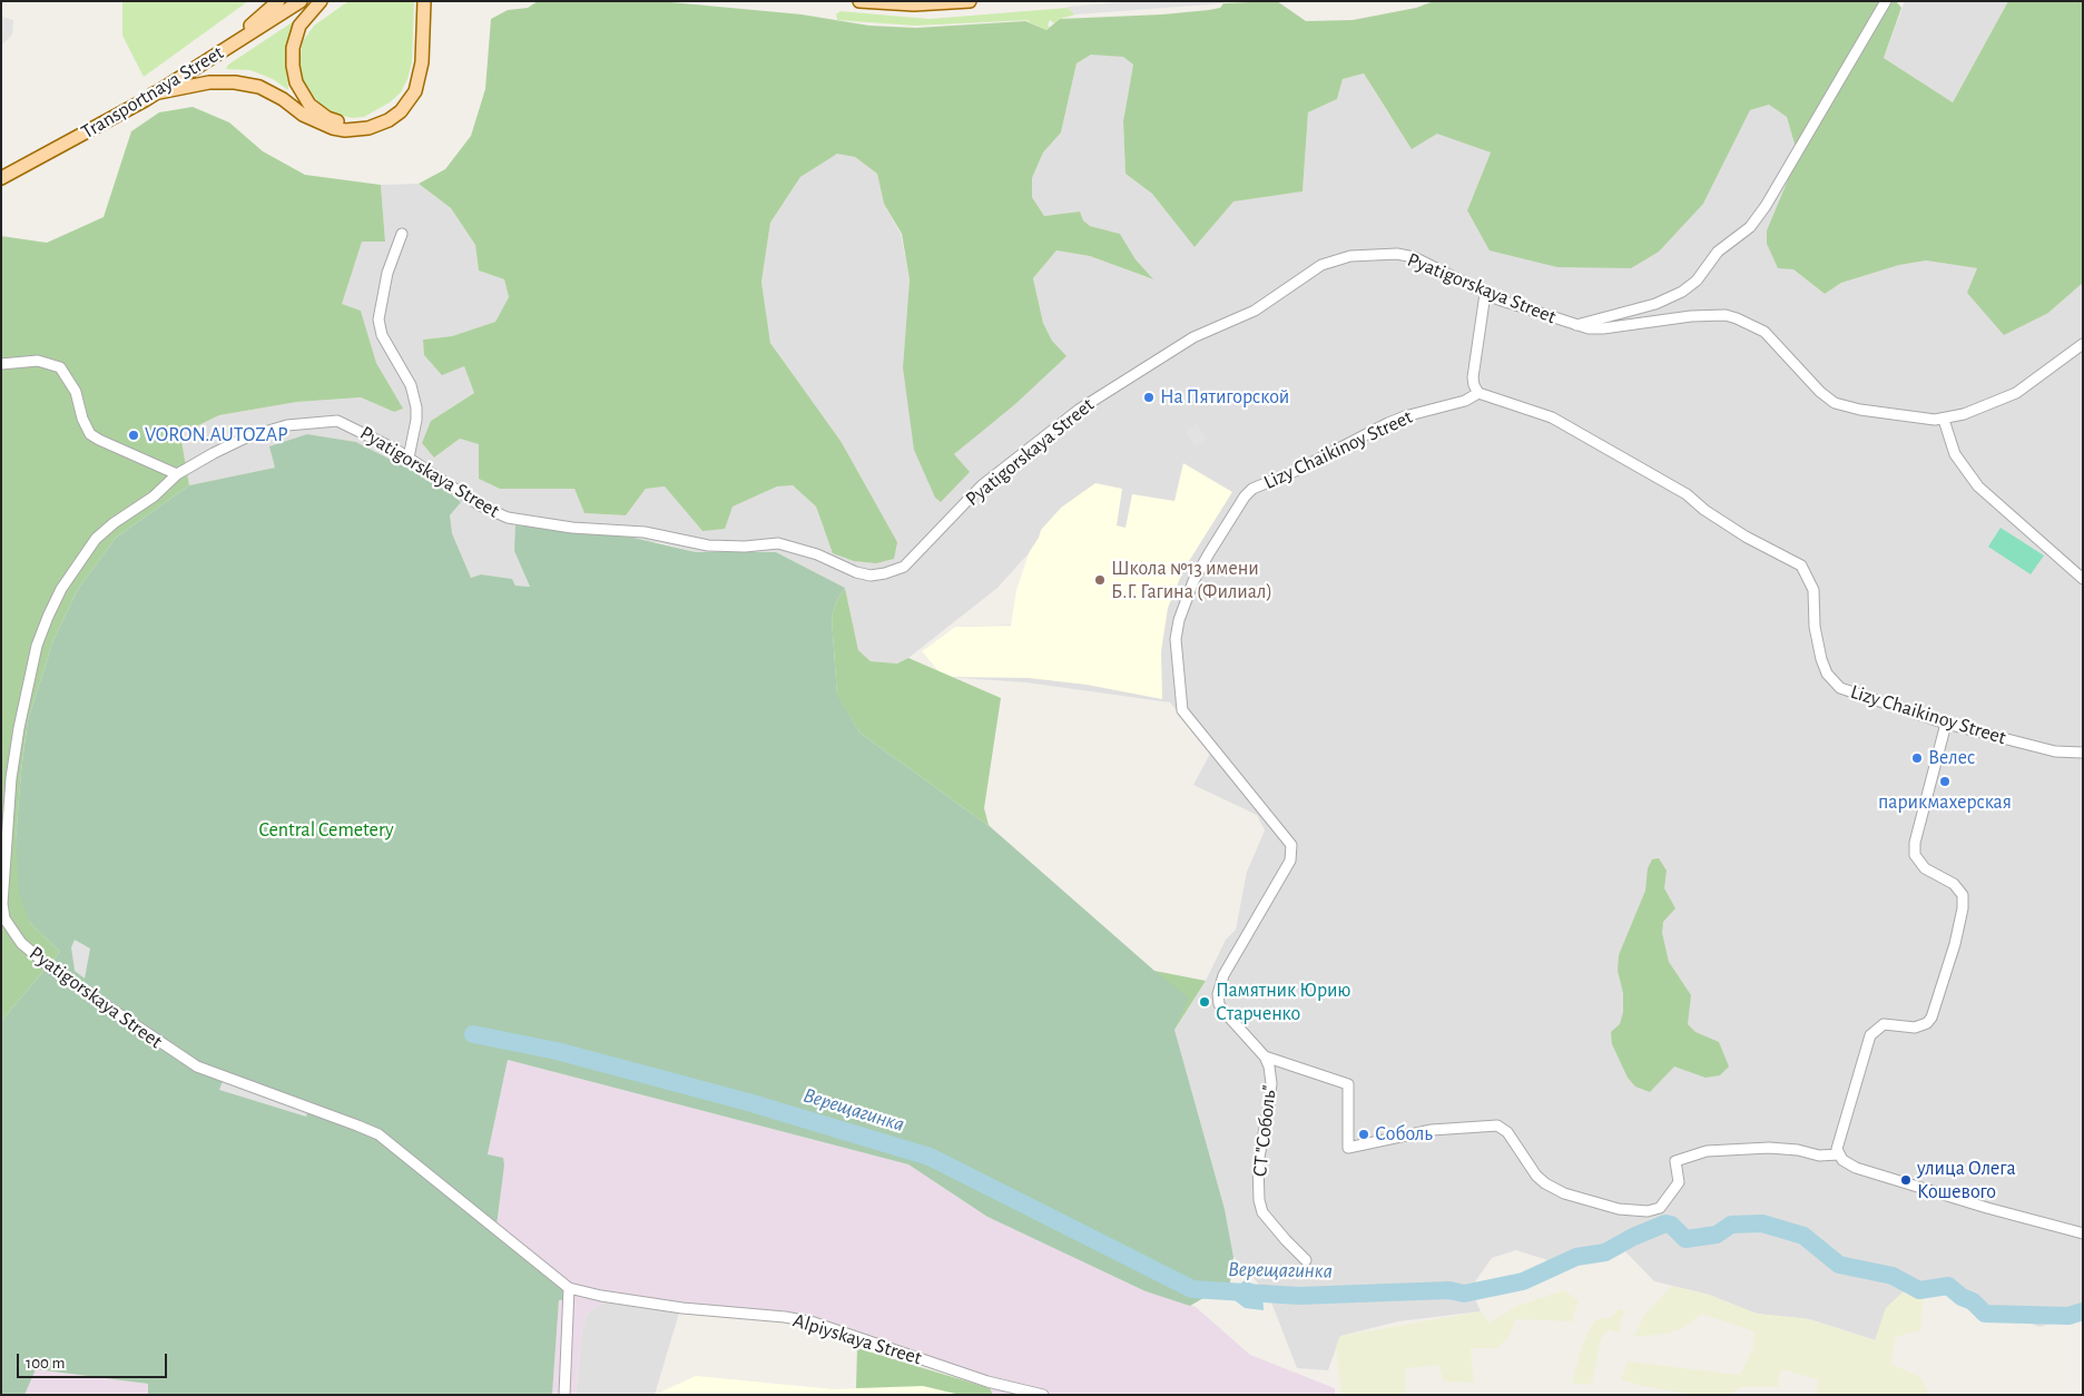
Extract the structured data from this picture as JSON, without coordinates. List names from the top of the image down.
{
  "streets": {
    "main road": ["Transportnaya Street"],
    "street": [
      "Pyatigorskaya Street",
      "Lizy Chaikinoy Street",
      "СТ \"Соболь\"",
      "Alpiyskaya Street"
    ]
  },
  "crossings": [
    ["Pyatigorskaya Street", "Alpiyskaya Street"],
    ["Lizy Chaikinoy Street", "СТ \"Соболь\""]
  ],
  "water": ["Верещагинка"],
  "parks": ["Central Cemetery"],
  "places": [
    "На Пятигорской",
    "VORON.AUTOZAP",
    "Школа №13 имени Б.Г. Гагина (Филиал)",
    "Велес",
    "парикмахерская",
    "Памятник Юрию Старченко",
    "Соболь",
    "улица Олега Кошевого"
  ],
  "scale_bar": "100 m"
}
